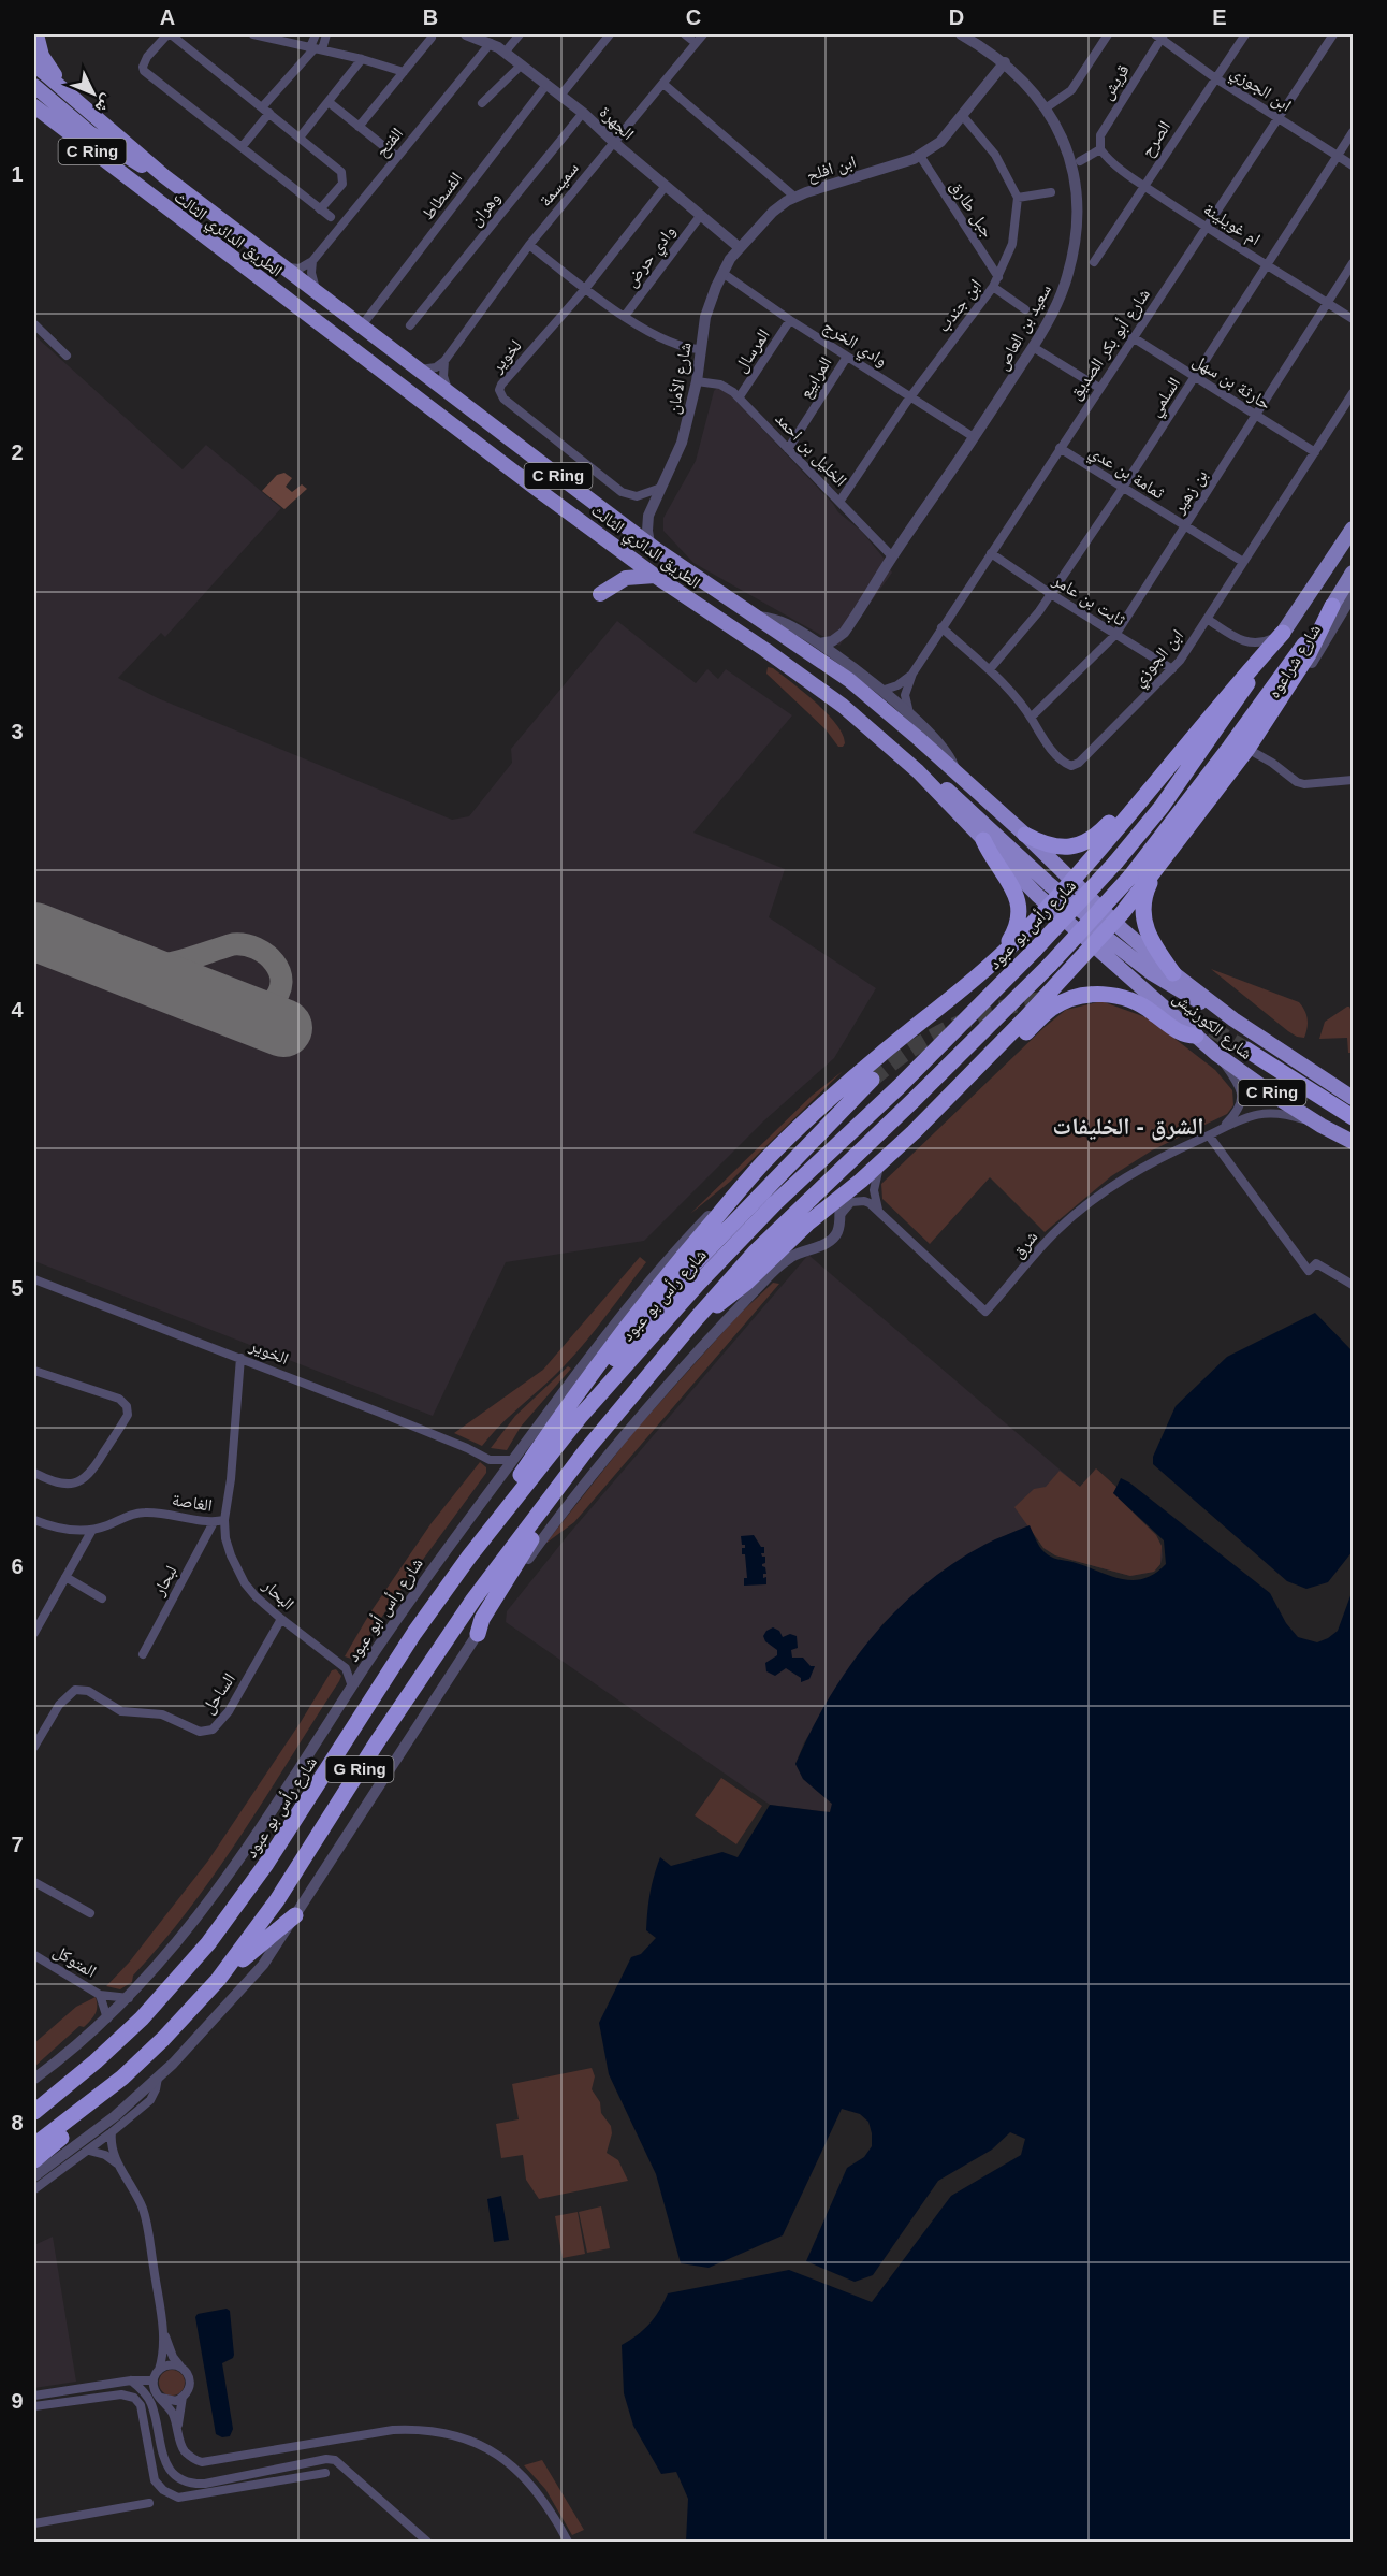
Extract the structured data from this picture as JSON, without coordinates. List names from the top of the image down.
{
  "streets": {
    "highway": [
      "C Ring",
      "الطريق الدائري الثالث",
      "شارع رأس بو عبود",
      "شارع الكورنيش",
      "G Ring"
    ],
    "street": [
      "قريش",
      "ابن الجوزي",
      "الجهرة",
      "الصرح",
      "الفتح",
      "ابن افلح",
      "سميسمة",
      "الفسطاط",
      "وهران",
      "جبل طارق",
      "ام غويلينة",
      "وادي حرض",
      "ابن جندب",
      "سعيد بن العاص",
      "وادي الخرج",
      "شارع أبو بكر الصديق",
      "المرسال",
      "لخوير",
      "المرابيع",
      "شارع الأمان",
      "حارثة بن سهل",
      "السلمي",
      "الخليل بن احمد",
      "ثمامة بن عدي",
      "بن زهير",
      "ثابت بن عامر",
      "شارع شراعوه",
      "شرق",
      "الخوير",
      "الغاصة",
      "لبحار",
      "البحار",
      "شارع رأس أبو عبود",
      "الساحل",
      "المتوكل"
    ]
  },
  "crossings": [
    ["قريش", "ابن الجوزي"],
    ["قريش", "ام غويلينة"],
    ["ابن الجوزي", "الصرح"],
    ["ابن الجوزي", "شارع أبو بكر الصديق"],
    ["ابن الجوزي", "حارثة بن سهل"],
    ["ابن الجوزي", "السلمي"],
    ["ابن الجوزي", "ثمامة بن عدي"],
    ["ابن الجوزي", "بن زهير"],
    ["ابن الجوزي", "ثابت بن عامر"],
    ["الجهرة", "الفتح"],
    ["الجهرة", "سميسمة"],
    ["الجهرة", "الفسطاط"],
    ["الجهرة", "وهران"],
    ["الجهرة", "وادي حرض"],
    ["الجهرة", "لخوير"],
    ["الجهرة", "شارع الأمان"],
    ["الصرح", "ام غويلينة"],
    ["ابن افلح", "سميسمة"],
    ["ابن افلح", "جبل طارق"],
    ["ابن افلح", "سعيد بن العاص"],
    ["ابن افلح", "شارع الأمان"],
    ["الفسطاط", "الطريق الدائري الثالث"],
    ["جبل طارق", "ابن جندب"],
    ["ام غويلينة", "شارع أبو بكر الصديق"],
    ["ام غويلينة", "السلمي"],
    ["ام غويلينة", "بن زهير"],
    ["الطريق الدائري الثالث", "سعيد بن العاص"],
    ["الطريق الدائري الثالث", "شارع أبو بكر الصديق"],
    ["الطريق الدائري الثالث", "شارع الأمان"],
    ["الطريق الدائري الثالث", "شارع الكورنيش"],
    ["ابن جندب", "وادي الخرج"],
    ["ابن جندب", "الخليل بن احمد"],
    ["سعيد بن العاص", "وادي الخرج"],
    ["سعيد بن العاص", "الخليل بن احمد"],
    ["وادي الخرج", "المرسال"],
    ["وادي الخرج", "المرابيع"],
    ["وادي الخرج", "شارع الأمان"],
    ["شارع أبو بكر الصديق", "حارثة بن سهل"],
    ["شارع أبو بكر الصديق", "ثمامة بن عدي"],
    ["شارع أبو بكر الصديق", "ثابت بن عامر"],
    ["المرسال", "الخليل بن احمد"],
    ["لخوير", "شارع الأمان"],
    ["المرابيع", "الخليل بن احمد"],
    ["شارع الأمان", "الخليل بن احمد"],
    ["حارثة بن سهل", "السلمي"],
    ["حارثة بن سهل", "بن زهير"],
    ["السلمي", "ثمامة بن عدي"],
    ["السلمي", "ثابت بن عامر"],
    ["ثمامة بن عدي", "بن زهير"],
    ["بن زهير", "ثابت بن عامر"],
    ["شارع الكورنيش", "شرق"],
    ["الخوير", "الغاصة"],
    ["الخوير", "شارع رأس أبو عبود"],
    ["الغاصة", "لبحار"],
    ["الغاصة", "البحار"],
    ["البحار", "الساحل"],
    ["شارع رأس أبو عبود", "المتوكل"]
  ],
  "districts": ["الشرق - الخليفات"],
  "north": "bottom right",
  "grid": {
    "columns": [
      "A",
      "B",
      "C",
      "D",
      "E"
    ],
    "rows": [
      "1",
      "2",
      "3",
      "4",
      "5",
      "6",
      "7",
      "8",
      "9"
    ]
  }
}
